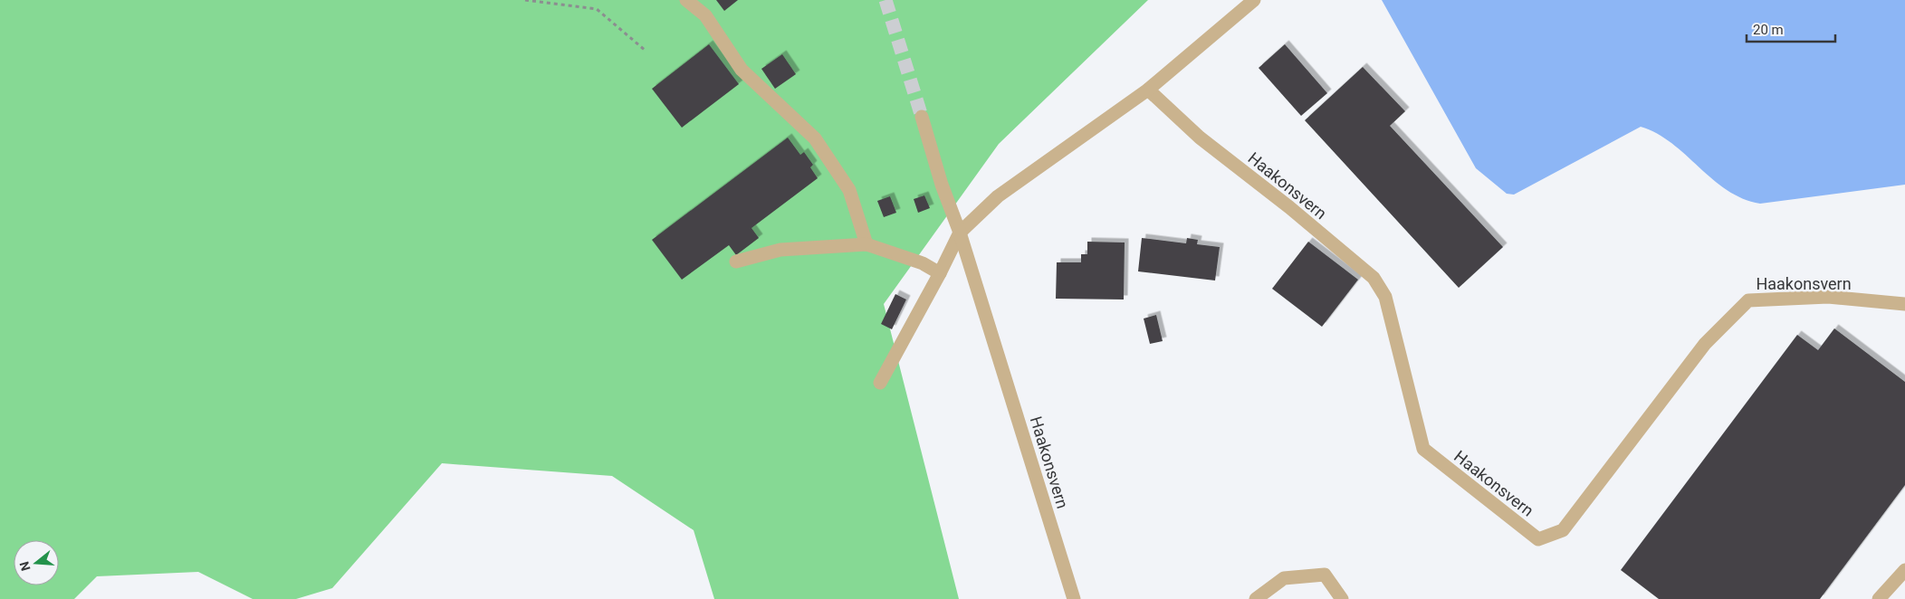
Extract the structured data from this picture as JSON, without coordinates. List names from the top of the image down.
{
  "streets": {
    "street": ["Haakonsvern"]
  },
  "scale_bar": "20 m",
  "north": "left"
}
